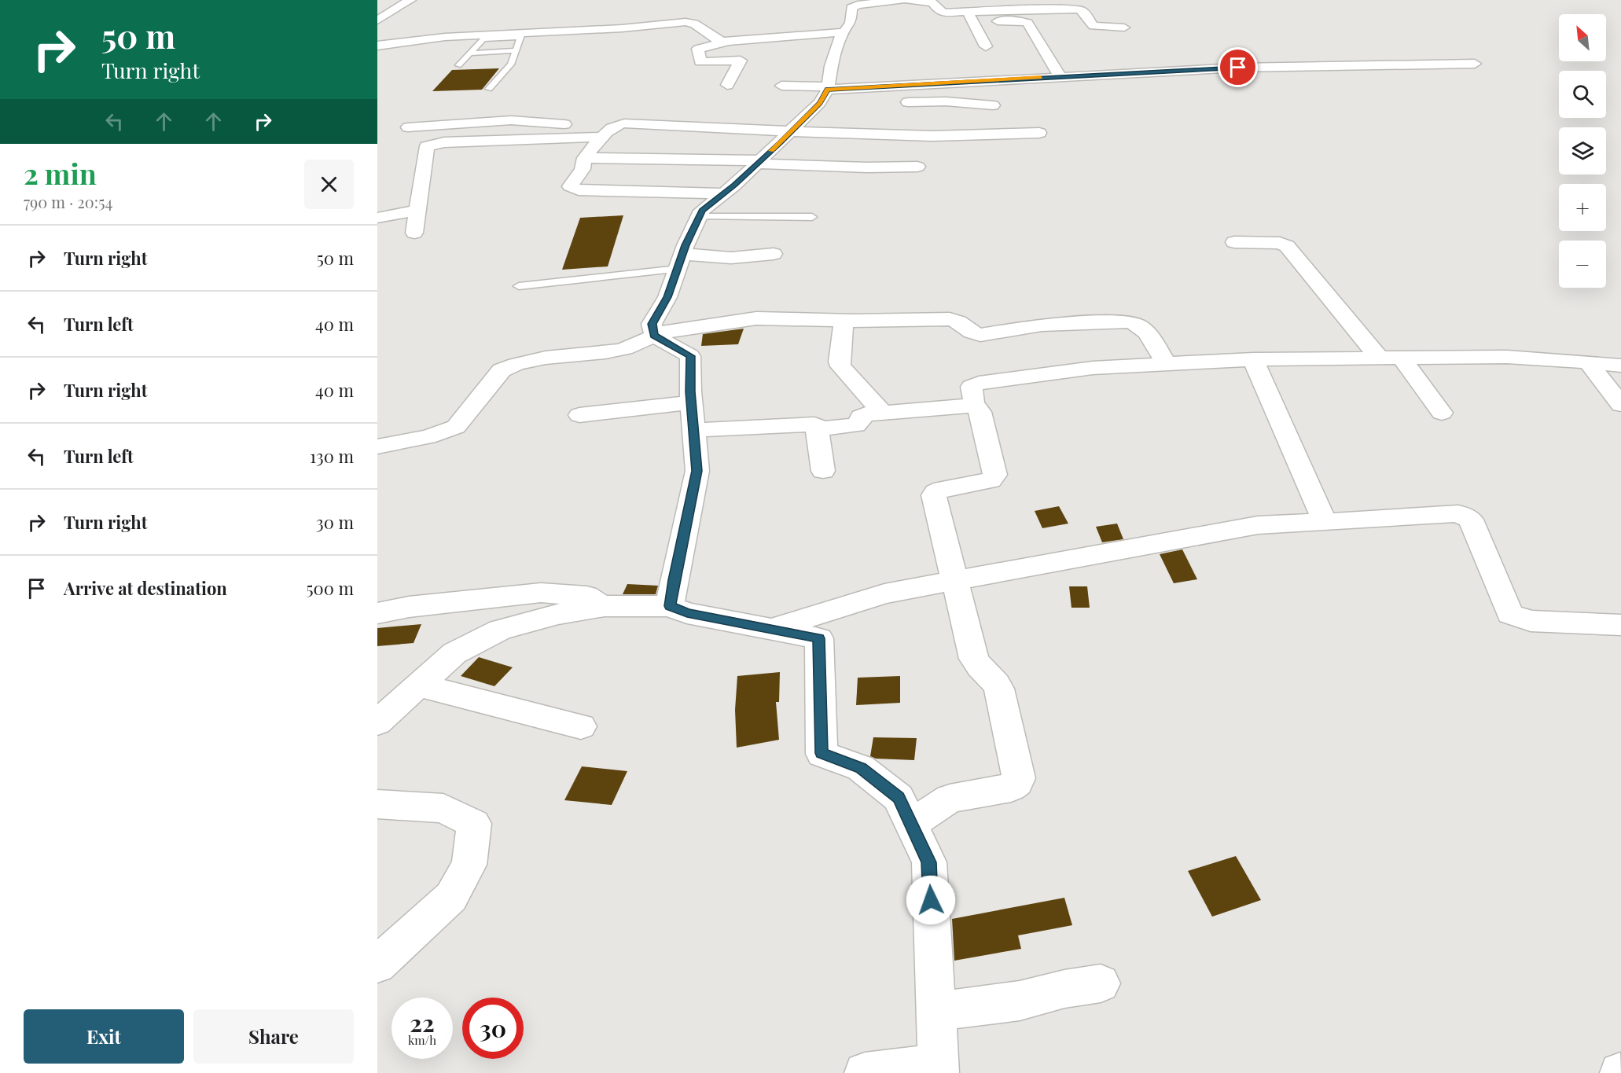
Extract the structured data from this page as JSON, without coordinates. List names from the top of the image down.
{
  "north": "top left",
  "page": {
    "turn": ["50 m", "Turn right"],
    "map_buttons": ["+", "−"],
    "heading": ["2 min", "790 m · 20:54"],
    "list": [
      {
        "name": "Turn right",
        "value": "50 m"
      },
      {
        "name": "Turn left",
        "value": "40 m"
      },
      {
        "name": "Turn right",
        "value": "40 m"
      },
      {
        "name": "Turn left",
        "value": "130 m"
      },
      {
        "name": "Turn right",
        "value": "30 m"
      },
      {
        "name": "Arrive at destination",
        "value": "500 m"
      }
    ],
    "speed": "22 km/h",
    "limit": "30",
    "buttons": ["Exit", "Share"]
  }
}
